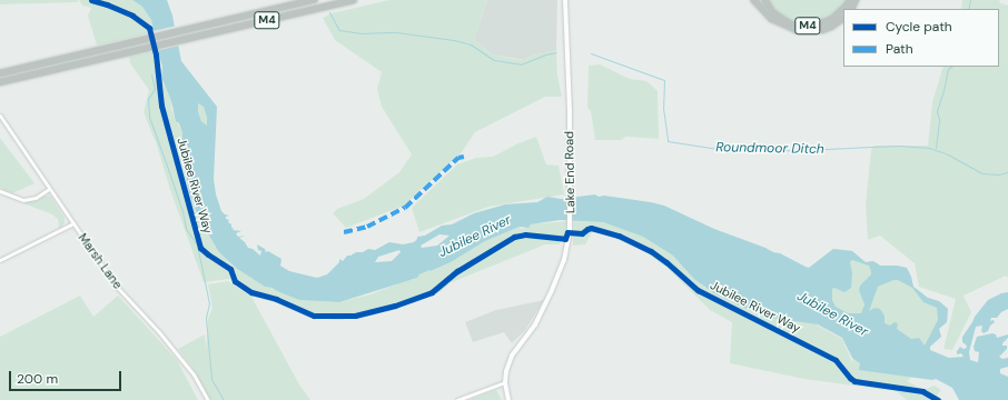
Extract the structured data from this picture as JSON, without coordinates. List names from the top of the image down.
{
  "streets": {
    "highway": ["M4"],
    "main road": ["Lake End Road"],
    "street": ["Marsh Lane"],
    "cycle path": ["Jubilee River Way"]
  },
  "water": ["Roundmoor Ditch", "Jubilee River"],
  "legend": ["Cycle path", "Path"],
  "scale_bar": "200 m"
}
